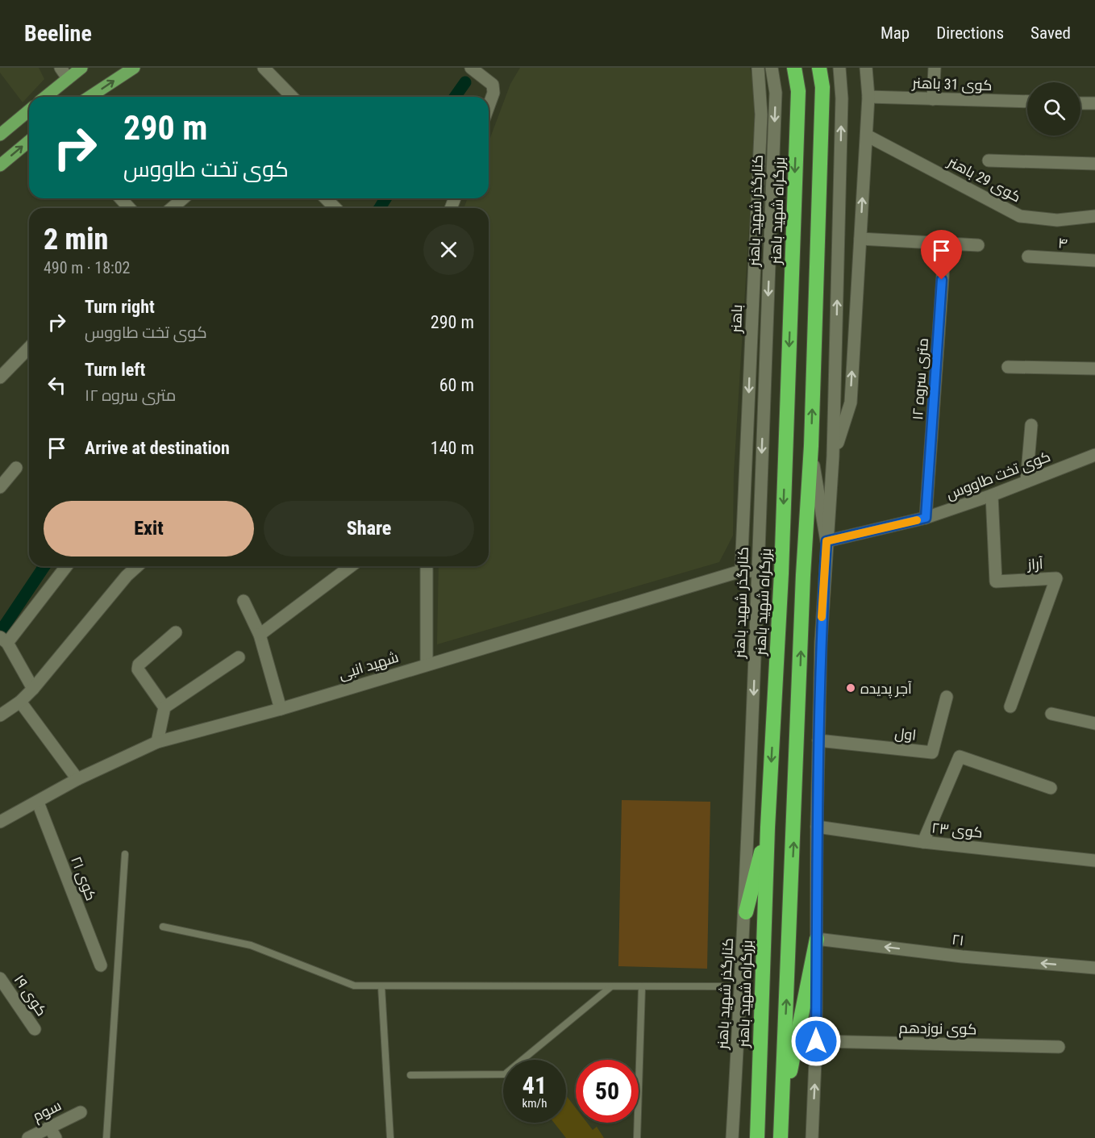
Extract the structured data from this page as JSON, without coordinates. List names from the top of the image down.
{
  "streets": {
    "highway": ["بزرگراه شهید باهنر"],
    "street": [
      "کوی 31 باهنر",
      "کوی 29 باهنر",
      "کنارگذر شهید باهنر",
      "۴",
      "باهنر",
      "۱۲ متری سروه",
      "کوی تخت طاووس",
      "آراز",
      "شهید انبی",
      "اول",
      "کوی ۲۳",
      "کوی ۲۱",
      "۲۱",
      "کوی ۱۹",
      "کوی نوزدهم",
      "سوم"
    ]
  },
  "crossings": [
    ["کنارگذر شهید باهنر", "شهید انبی"],
    ["باهنر", "شهید انبی"],
    ["۱۲ متری سروه", "کوی تخت طاووس"],
    ["کوی تخت طاووس", "آراز"],
    ["شهید انبی", "کوی ۲۱"]
  ],
  "one_way": ["۲۱"],
  "places": ["آجر پدیده"],
  "page": {
    "header": "Beeline",
    "nav": ["Map", "Directions", "Saved"],
    "turn": ["290 m", "کوی تخت طاووس"],
    "heading": ["2 min", "490 m · 18:02"],
    "list": [
      {
        "name": "Turn right",
        "note": "کوی تخت طاووس",
        "value": "290 m"
      },
      {
        "name": "Turn left",
        "note": "۱۲ متری سروه",
        "value": "60 m"
      },
      {
        "name": "Arrive at destination",
        "value": "140 m"
      }
    ],
    "buttons": ["Exit", "Share"],
    "speed": "41 km/h",
    "limit": "50"
  }
}
